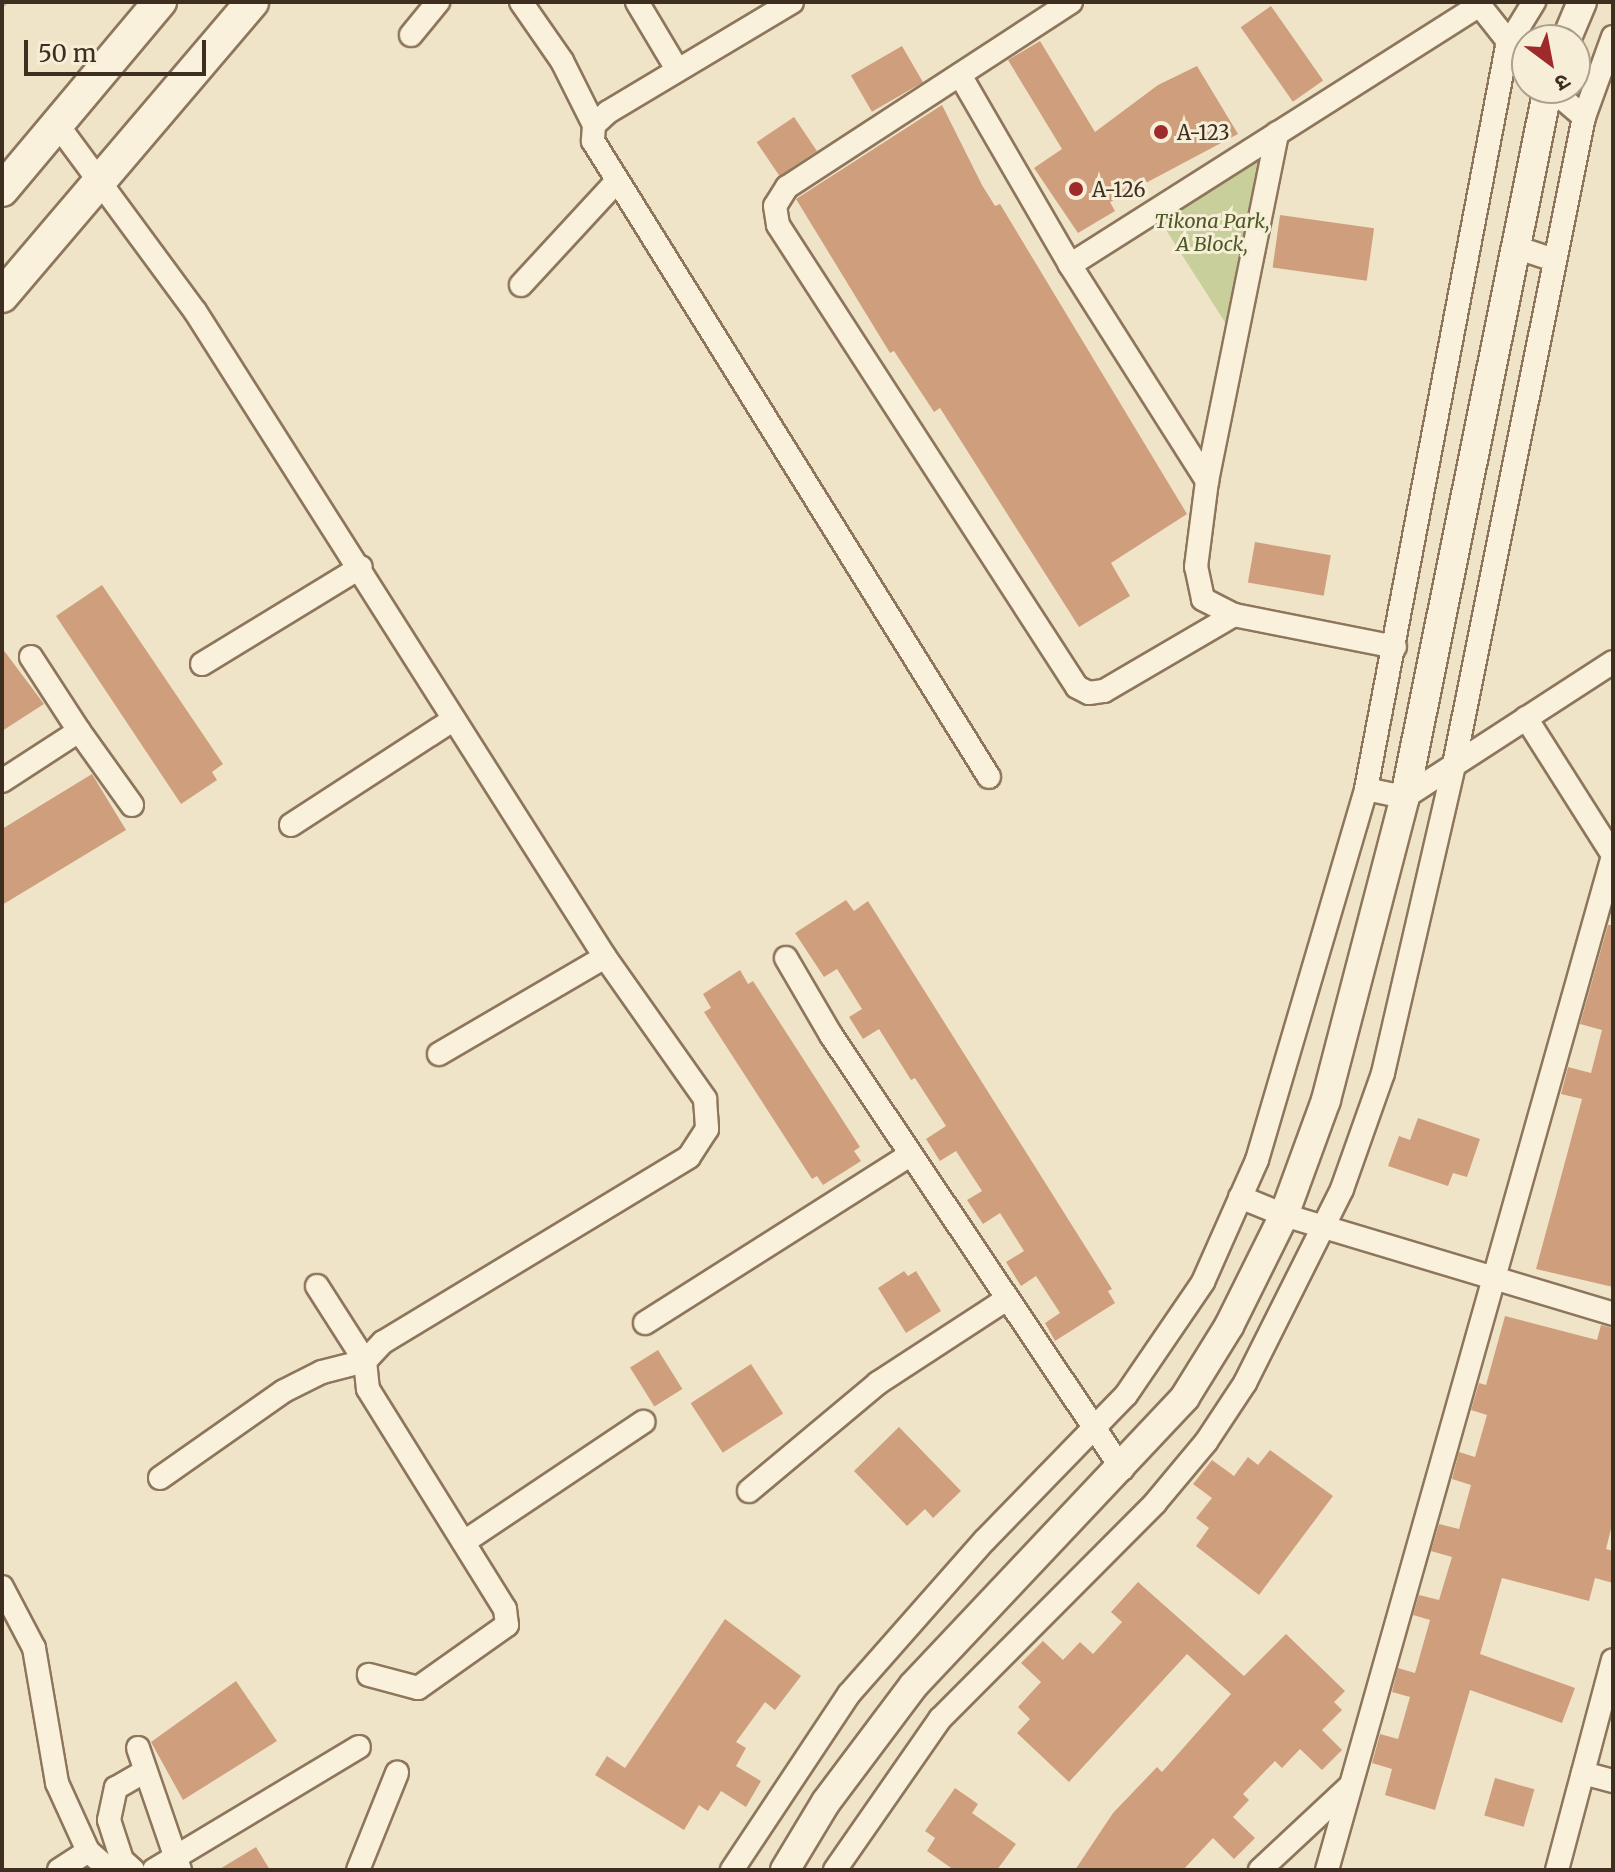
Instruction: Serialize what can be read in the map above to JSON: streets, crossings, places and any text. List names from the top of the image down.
{
  "parks": ["Tikona Park, A Block,"],
  "places": ["A-123", "A-126"],
  "scale_bar": "50 m",
  "north": "bottom right"
}
